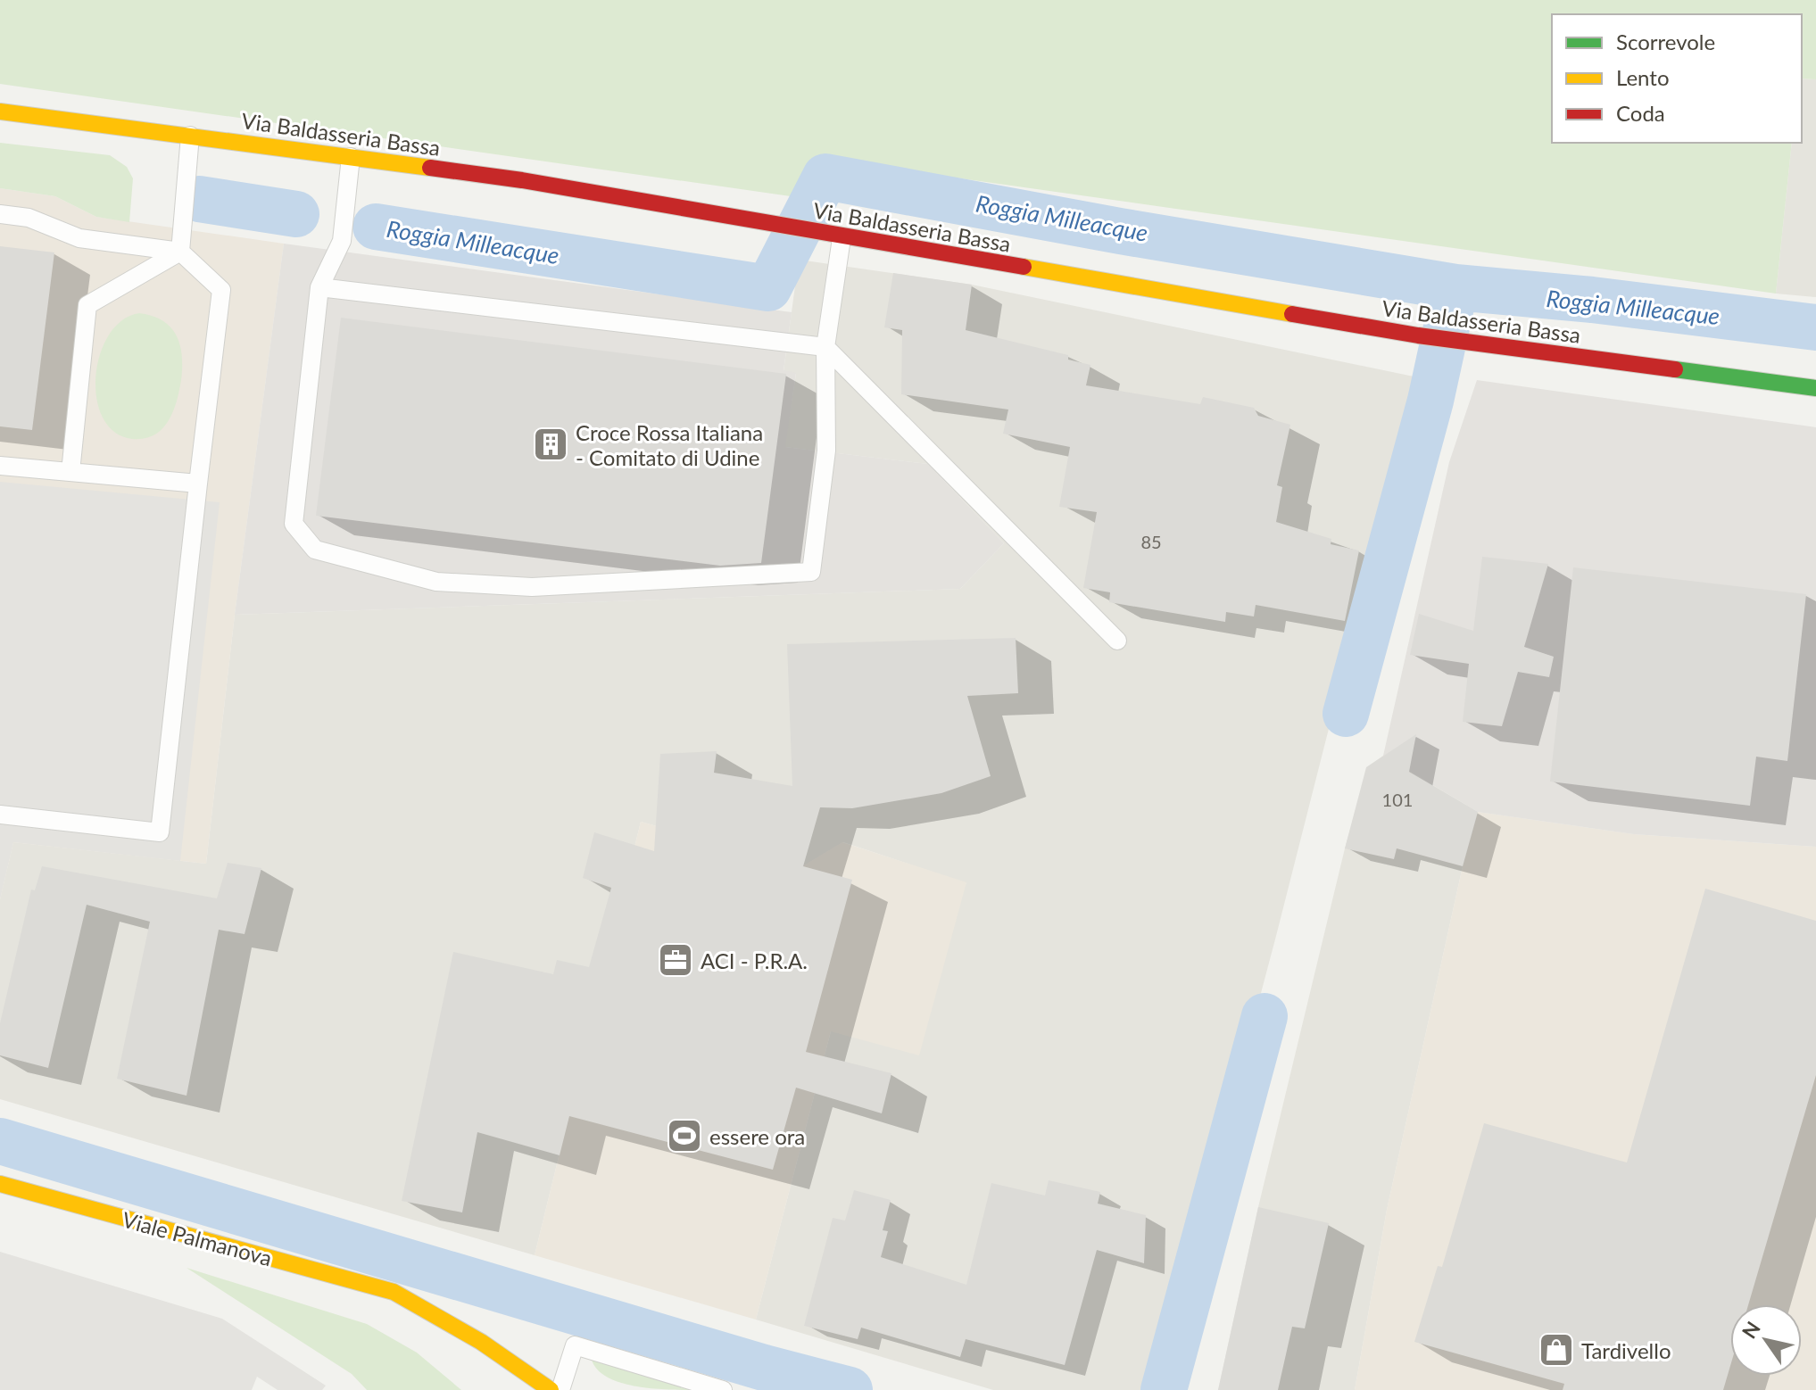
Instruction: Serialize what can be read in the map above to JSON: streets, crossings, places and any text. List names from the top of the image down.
{
  "streets": {
    "street": ["Via Baldasseria Bassa", "Viale Palmanova"]
  },
  "water": ["Roggia Milleacque"],
  "places": {
    "building": ["Croce Rossa Italiana - Comitato di Udine"],
    "office": ["ACI - P.R.A."],
    "sports": ["essere ora"],
    "shop": ["Tardivello"]
  },
  "house_numbers": ["85", "101"],
  "legend": ["Scorrevole", "Lento", "Coda"],
  "north": "top left"
}
